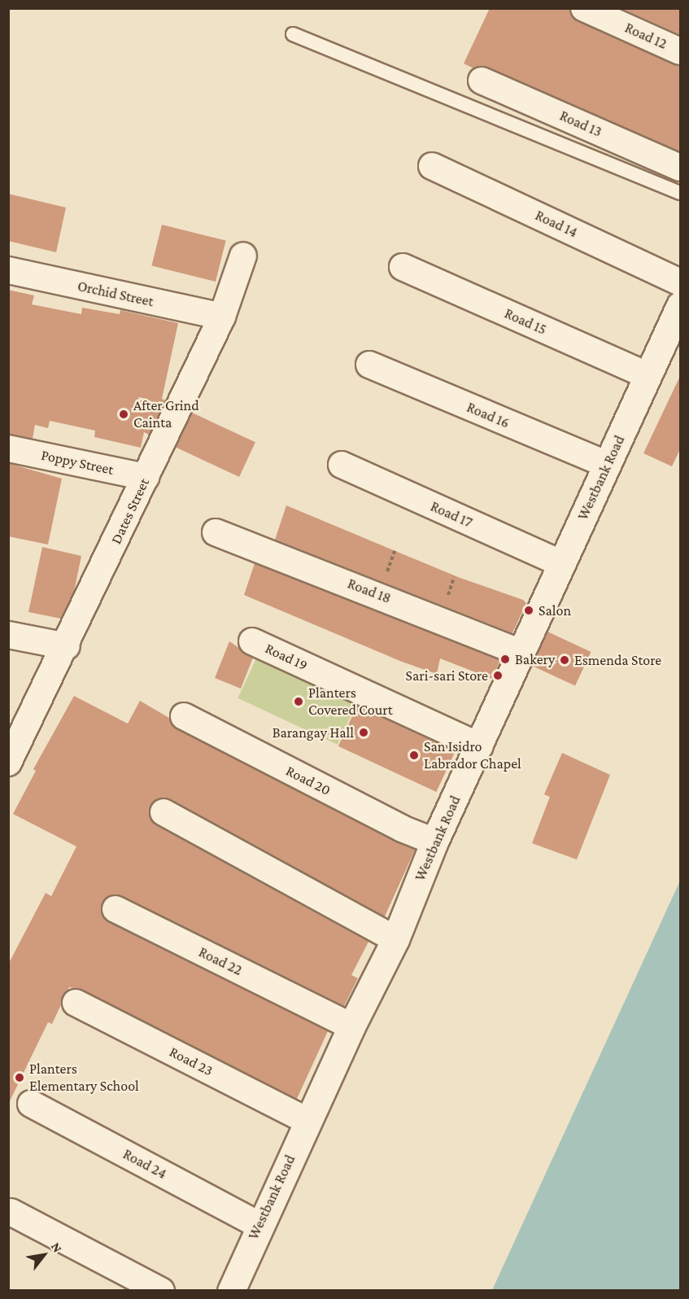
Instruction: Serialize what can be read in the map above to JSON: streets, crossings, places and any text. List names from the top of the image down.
{
  "streets": {
    "street": [
      "Road 12",
      "Road 13",
      "Road 14",
      "Orchid Street",
      "Road 15",
      "Road 16",
      "Poppy Street",
      "Westbank Road",
      "Dates Street",
      "Road 17",
      "Road 18",
      "Road 19",
      "Road 20",
      "Road 22",
      "Road 23",
      "Road 24"
    ]
  },
  "crossings": [
    ["Orchid Street", "Dates Street"],
    ["Road 15", "Westbank Road"],
    ["Road 16", "Westbank Road"],
    ["Poppy Street", "Dates Street"],
    ["Westbank Road", "Road 17"],
    ["Westbank Road", "Road 18"],
    ["Westbank Road", "Road 19"],
    ["Westbank Road", "Road 20"],
    ["Westbank Road", "Road 22"],
    ["Westbank Road", "Road 23"],
    ["Westbank Road", "Road 24"]
  ],
  "places": [
    "After Grind Cainta",
    "Salon",
    "Bakery",
    "Esmenda Store",
    "Sari-sari Store",
    "Planters Covered Court",
    "Barangay Hall",
    "San Isidro Labrador Chapel",
    "Planters Elementary School"
  ],
  "north": "top right"
}
